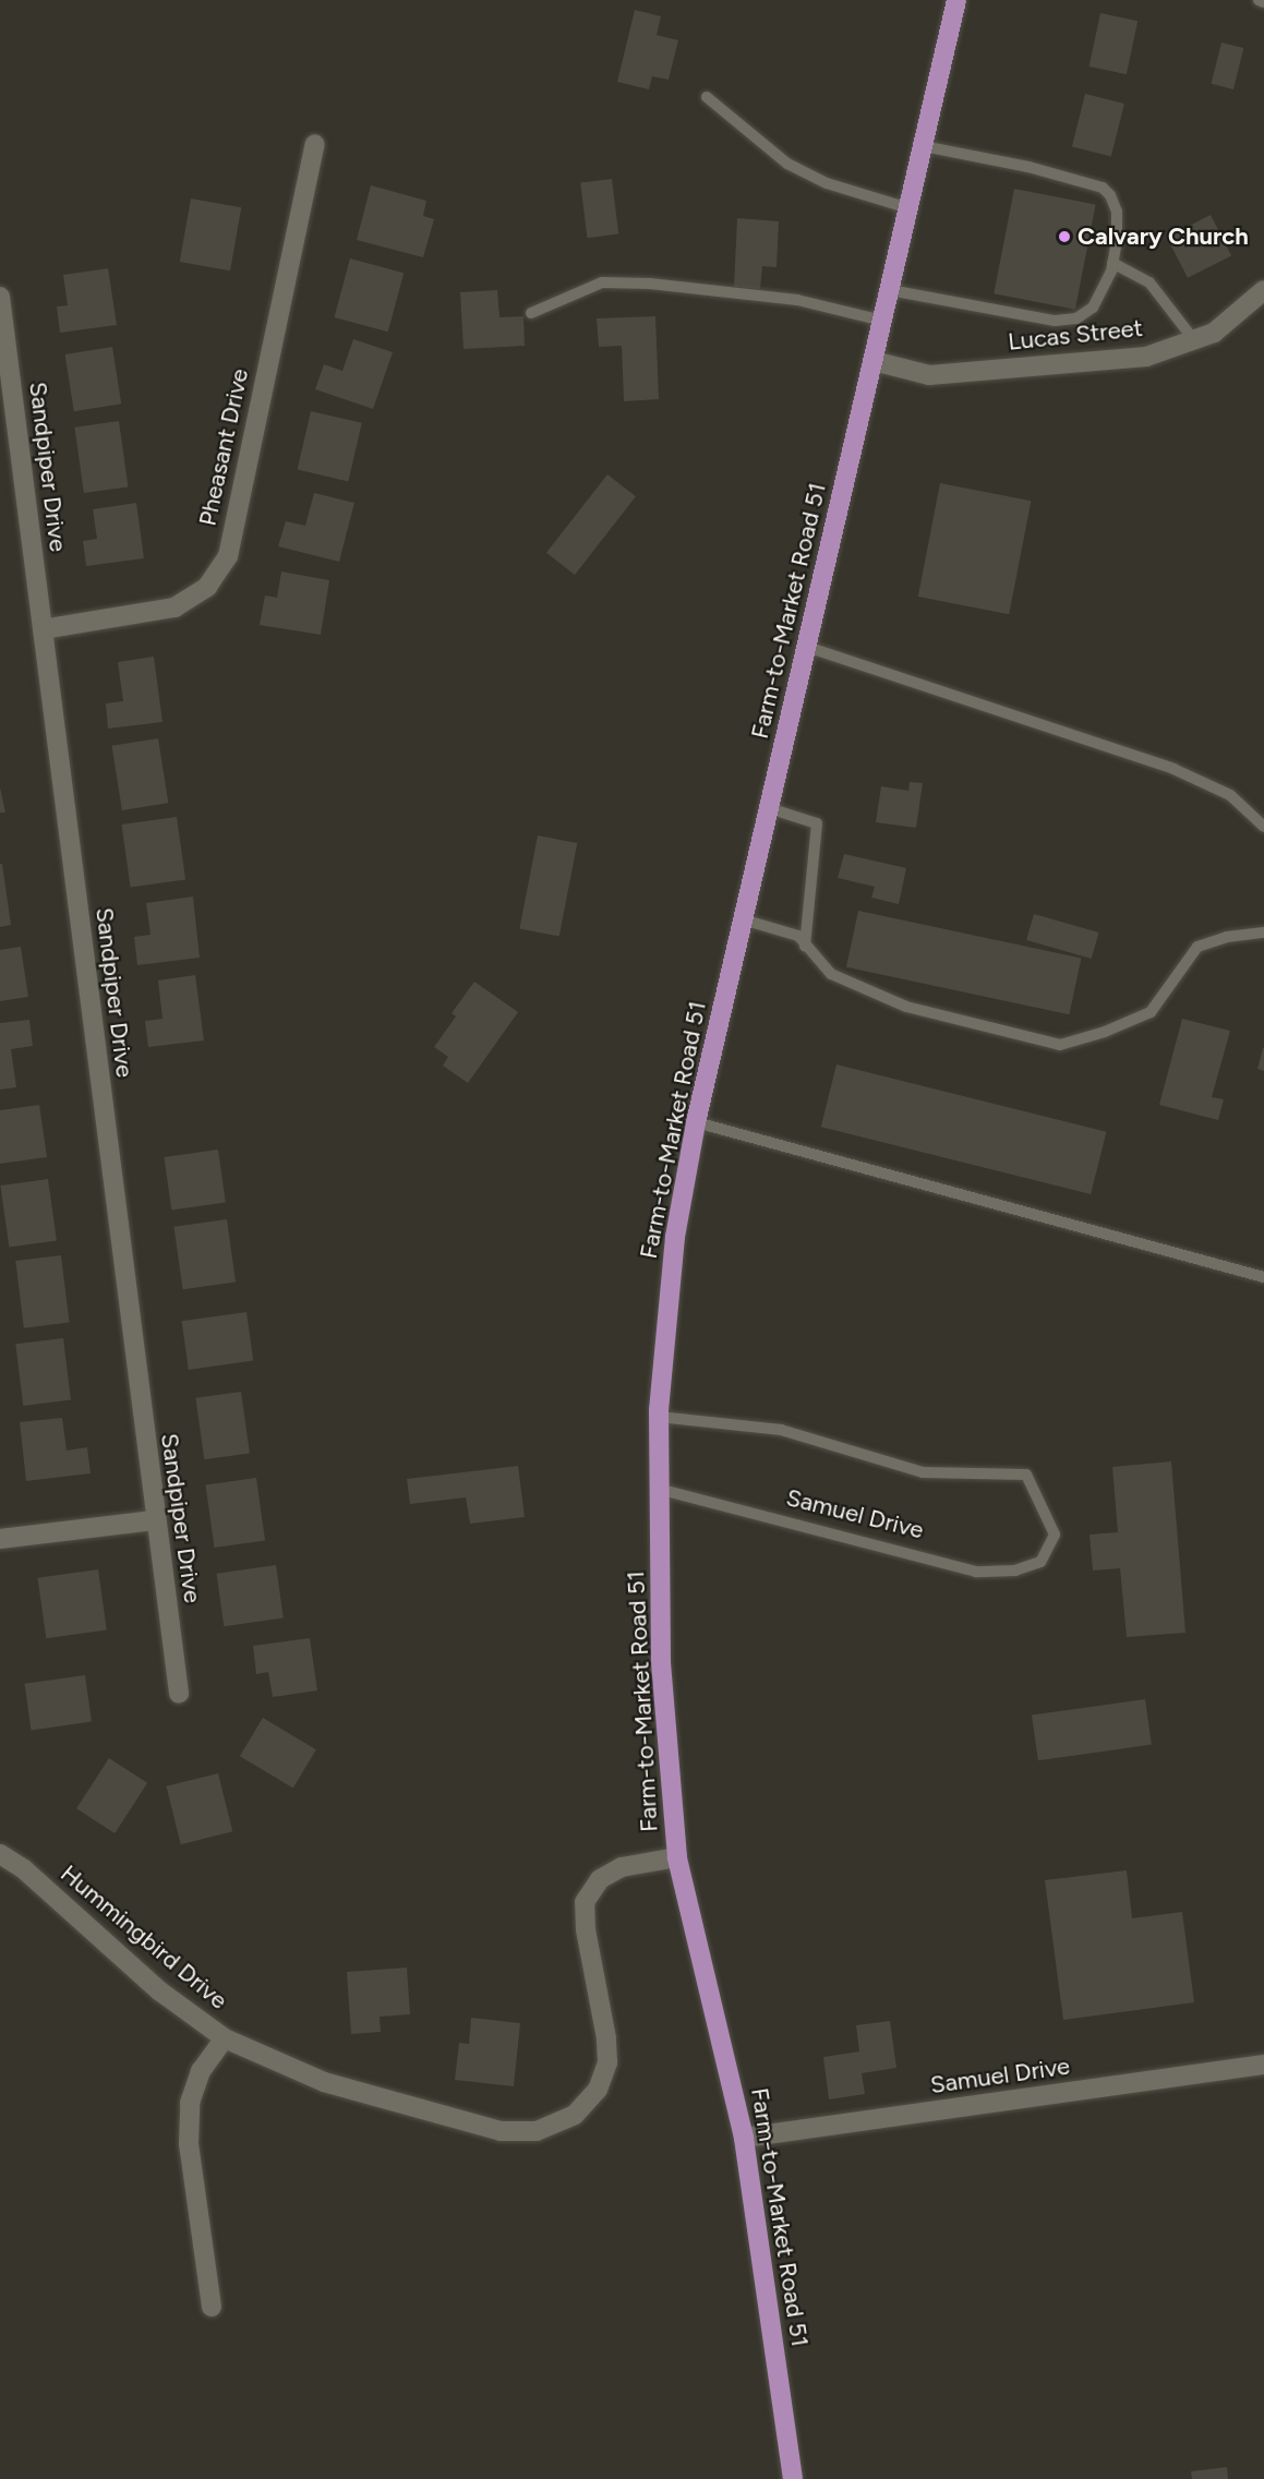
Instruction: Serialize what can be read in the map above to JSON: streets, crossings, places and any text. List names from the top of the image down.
{
  "streets": {
    "main road": ["Farm-to-Market Road 51"],
    "street": [
      "Lucas Street",
      "Pheasant Drive",
      "Sandpiper Drive",
      "Samuel Drive",
      "Hummingbird Drive"
    ]
  },
  "crossings": [
    ["Lucas Street", "Farm-to-Market Road 51"],
    ["Pheasant Drive", "Sandpiper Drive"],
    ["Farm-to-Market Road 51", "Samuel Drive"],
    ["Farm-to-Market Road 51", "Hummingbird Drive"]
  ],
  "places": ["Calvary Church"]
}
